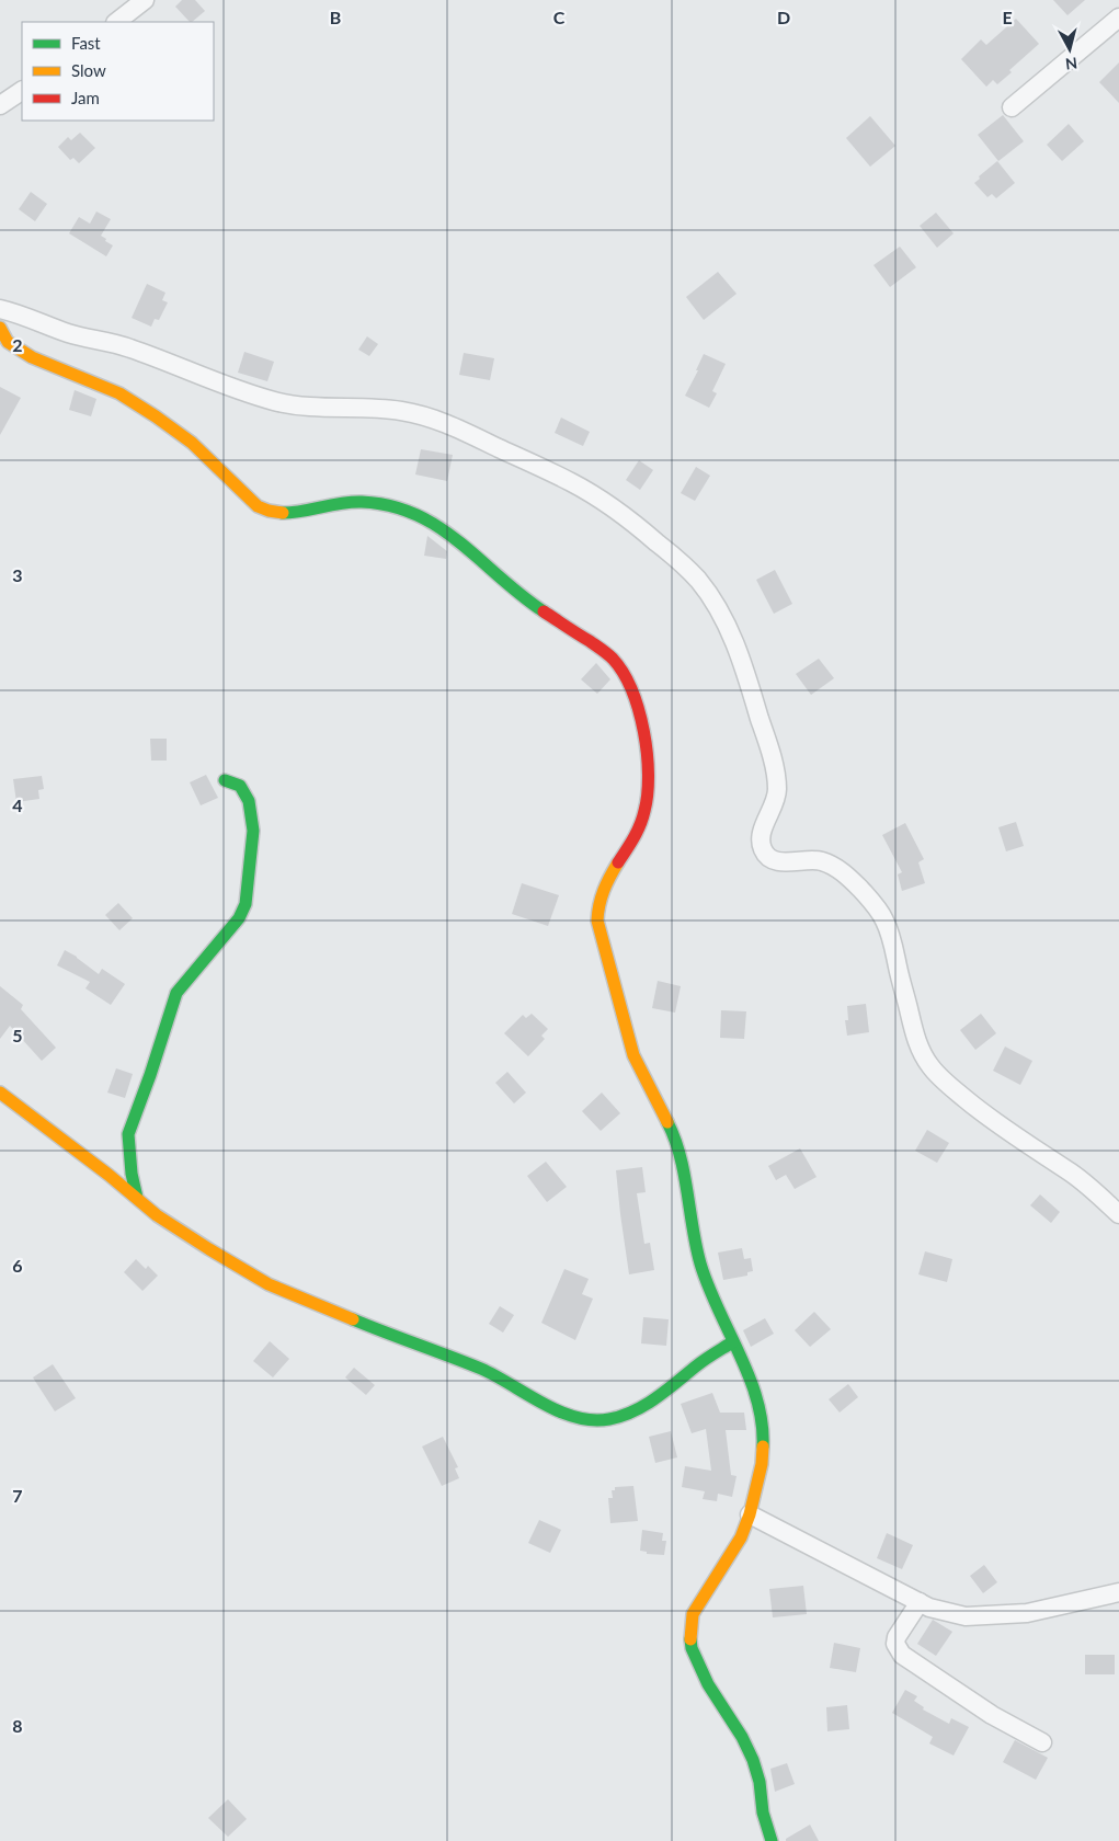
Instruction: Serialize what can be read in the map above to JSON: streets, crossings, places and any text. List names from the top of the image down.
{
  "legend": ["Fast", "Slow", "Jam"],
  "north": "bottom",
  "grid": {
    "columns": [
      "B",
      "C",
      "D",
      "E"
    ],
    "rows": [
      "2",
      "3",
      "4",
      "5",
      "6",
      "7",
      "8"
    ]
  }
}
